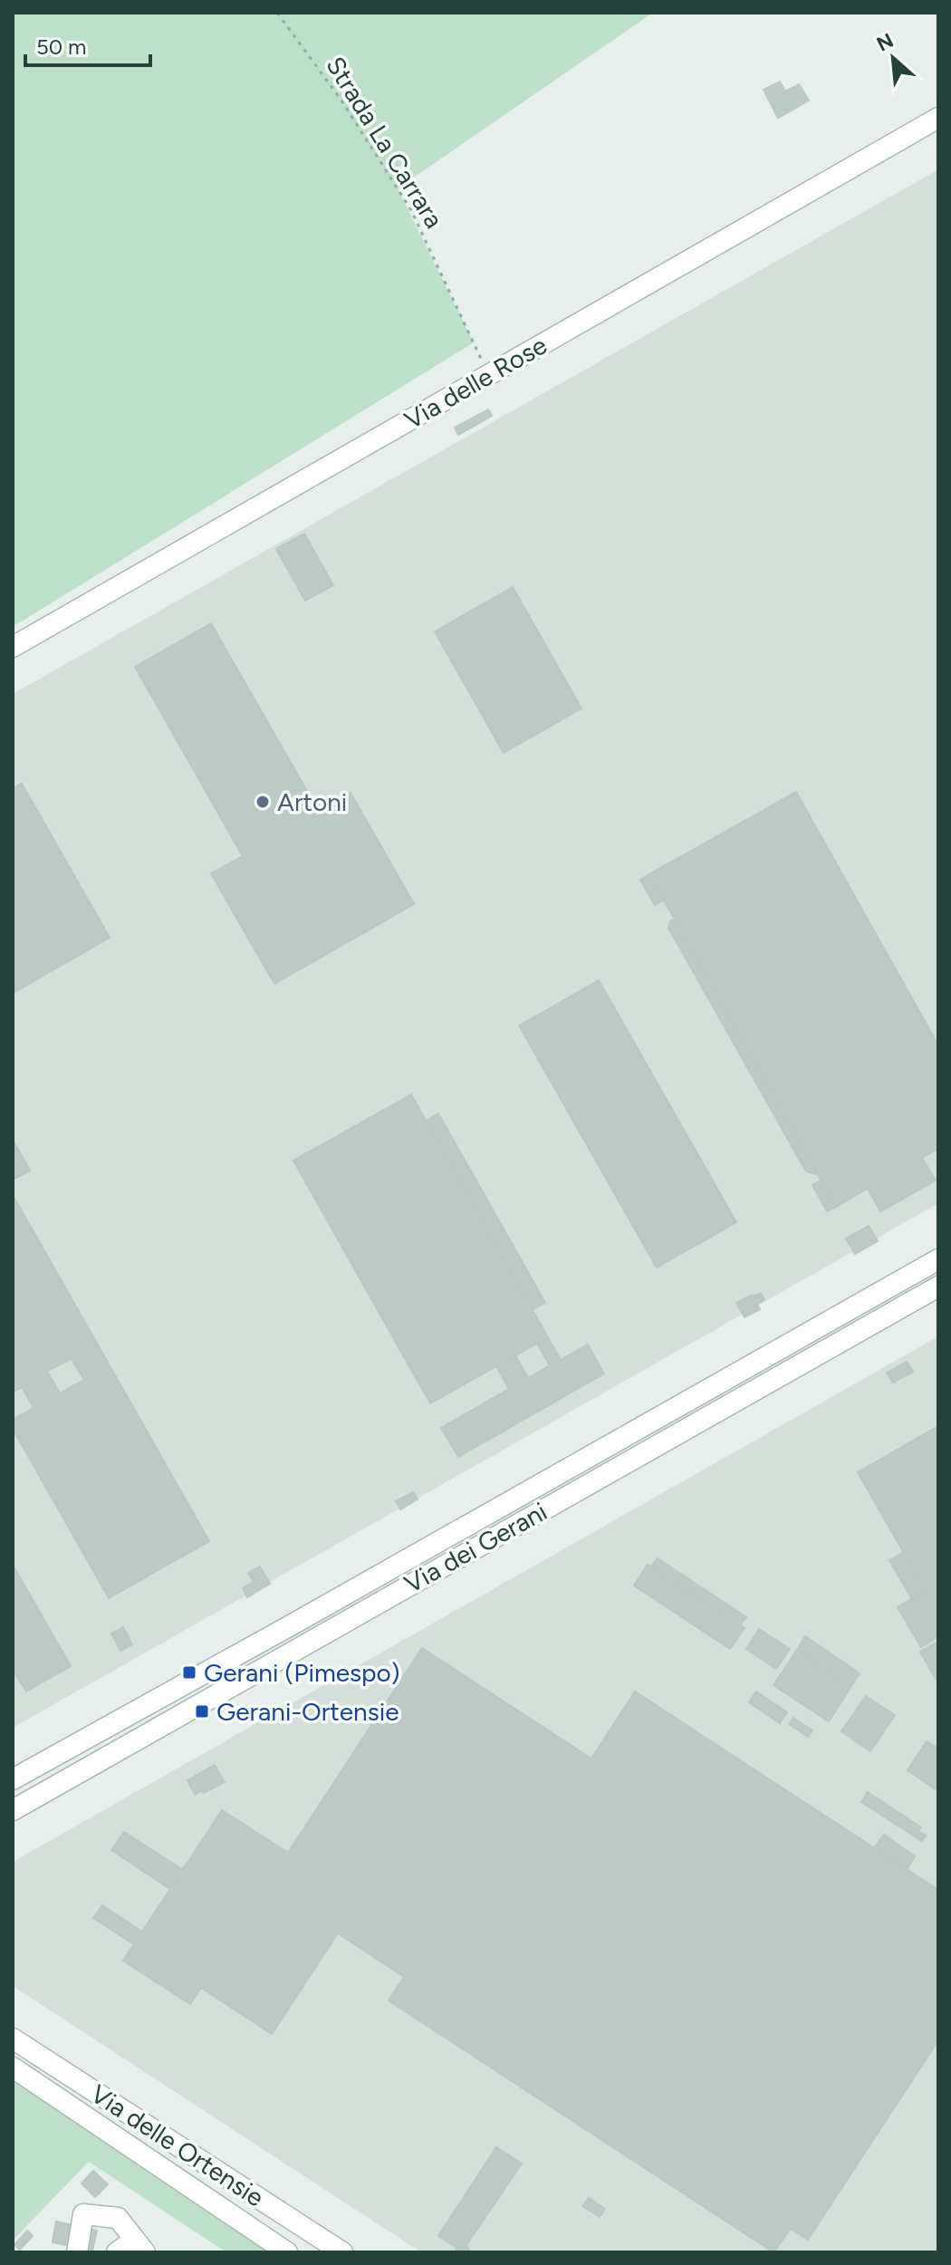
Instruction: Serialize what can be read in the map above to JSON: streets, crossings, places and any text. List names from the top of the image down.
{
  "streets": {
    "street": ["Via delle Rose", "Via dei Gerani", "Via delle Ortensie"],
    "path": ["Strada La Carrara"]
  },
  "crossings": [
    ["Strada La Carrara", "Via delle Rose"]
  ],
  "places": {
    "other": ["Artoni"],
    "transit": ["Gerani (Pimespo)", "Gerani-Ortensie"]
  },
  "scale_bar": "50 m",
  "north": "top left"
}
